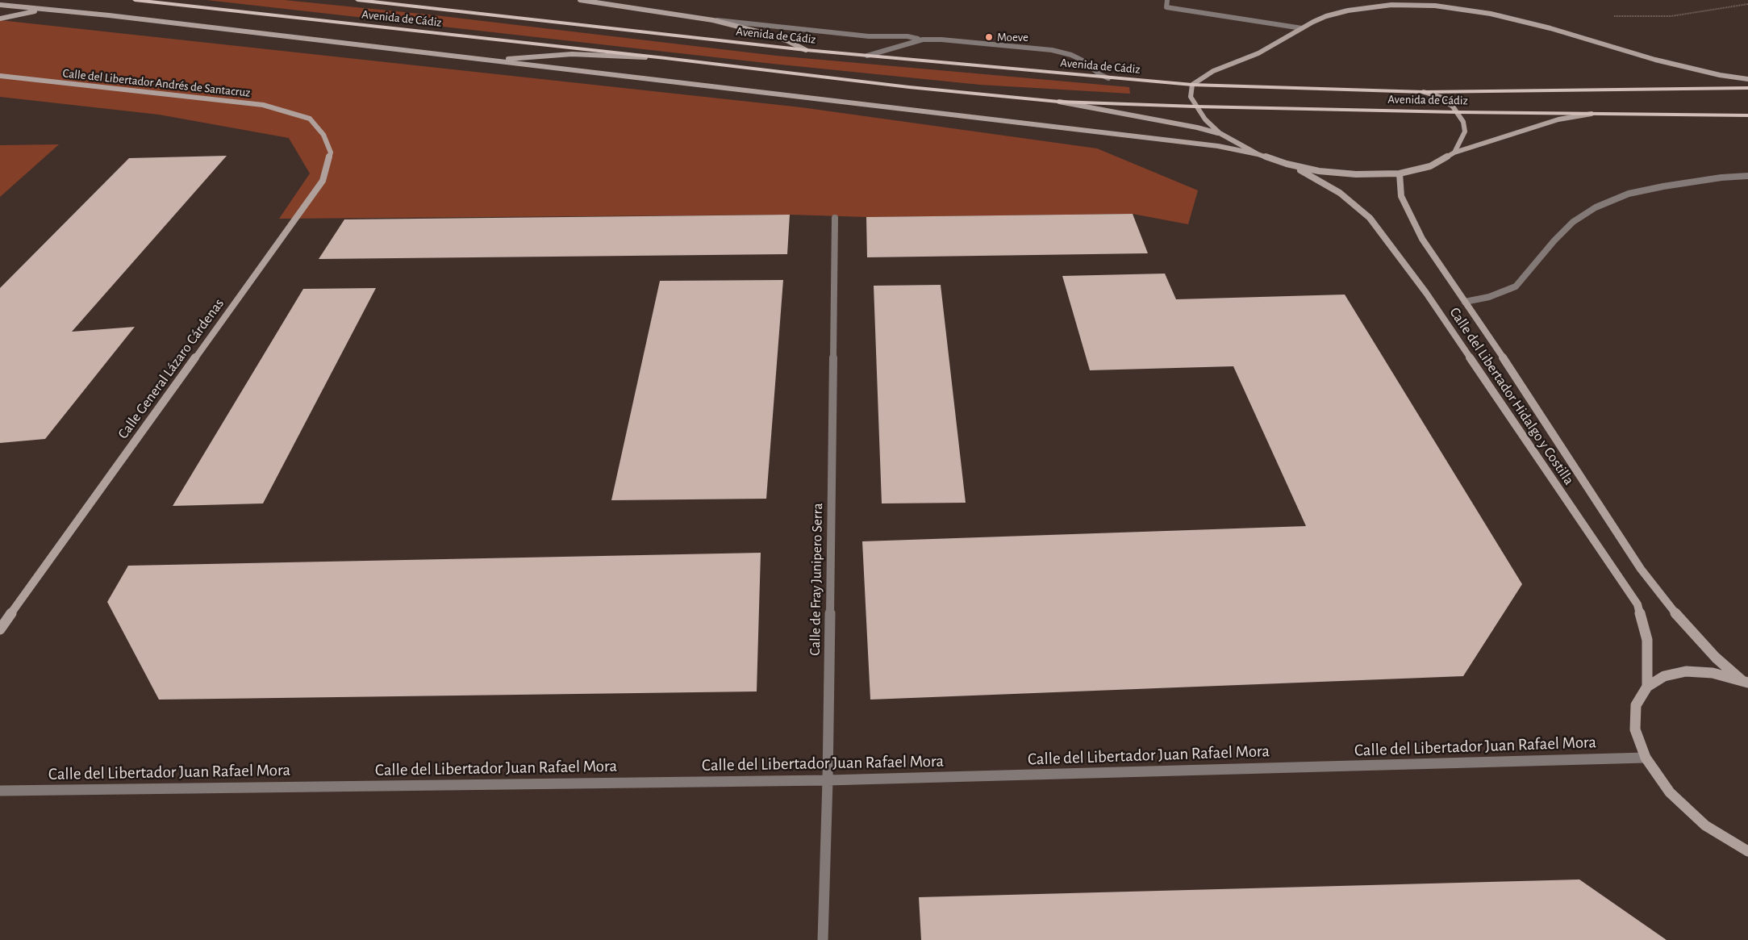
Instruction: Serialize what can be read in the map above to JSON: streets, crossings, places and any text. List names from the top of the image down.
{
  "streets": {
    "main road": [
      "Avenida de Cádiz",
      "Calle del Libertador Andrés de Santacruz",
      "Calle General Lázaro Cárdenas",
      "Calle del Libertador Hidalgo y Costilla"
    ],
    "street": ["Calle de Fray Junipero Serra", "Calle del Libertador Juan Rafael Mora"]
  },
  "crossings": [
    ["Calle del Libertador Andrés de Santacruz", "Calle General Lázaro Cárdenas"],
    ["Calle de Fray Junipero Serra", "Calle del Libertador Juan Rafael Mora"]
  ],
  "places": ["Moeve"]
}
